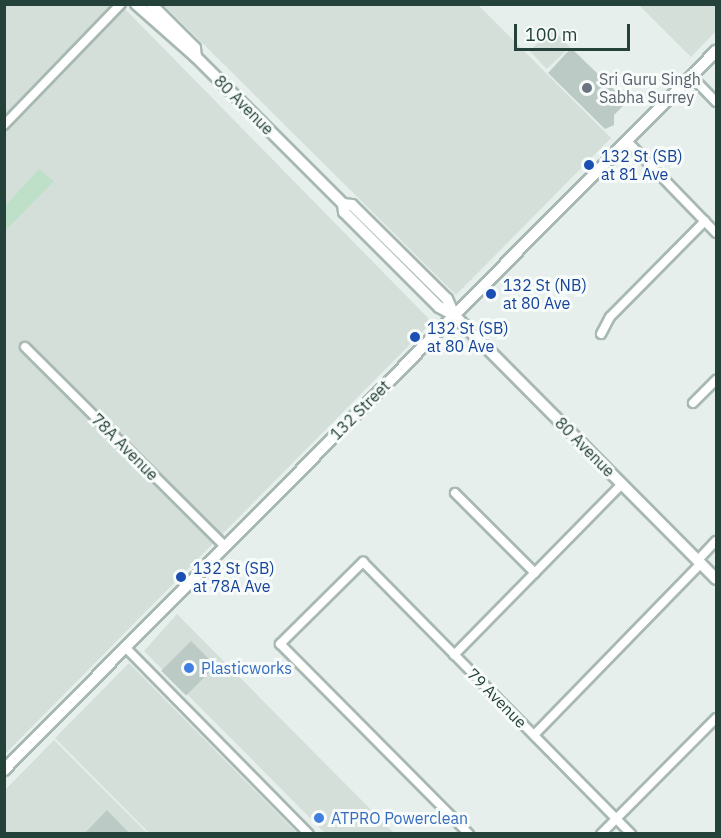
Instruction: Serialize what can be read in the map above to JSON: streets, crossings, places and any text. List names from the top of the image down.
{
  "streets": {
    "main road": ["80 Avenue", "132 Street"],
    "street": ["78A Avenue", "79 Avenue"]
  },
  "crossings": [
    ["80 Avenue", "132 Street"],
    ["132 Street", "78A Avenue"]
  ],
  "places": [
    "Sri Guru Singh Sabha Surrey",
    "132 St (SB) at 81 Ave",
    "132 St (NB) at 80 Ave",
    "132 St (SB) at 80 Ave",
    "132 St (SB) at 78A Ave",
    "Plasticworks",
    "ATPRO Powerclean"
  ],
  "scale_bar": "100 m"
}
